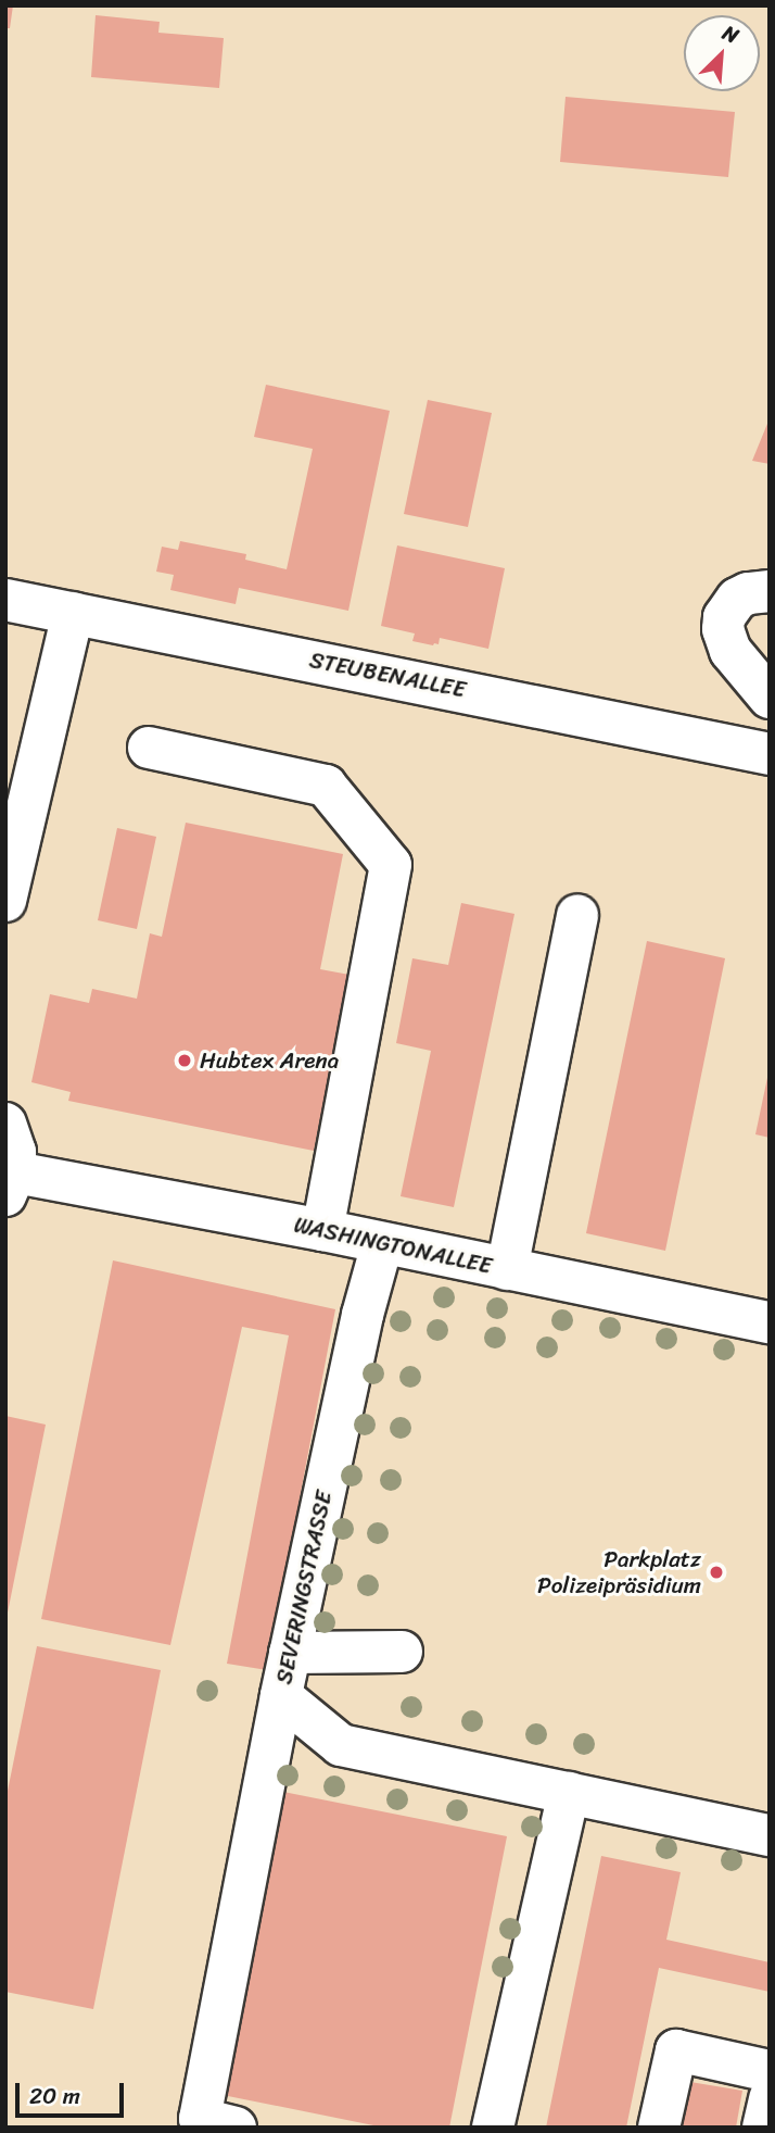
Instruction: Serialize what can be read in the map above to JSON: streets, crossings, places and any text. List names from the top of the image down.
{
  "streets": {
    "street": ["STEUBENALLEE", "WASHINGTONALLEE", "SEVERINGSTRASSE"]
  },
  "crossings": [
    ["WASHINGTONALLEE", "SEVERINGSTRASSE"]
  ],
  "places": ["Hubtex Arena", "Parkplatz Polizeipräsidium"],
  "scale_bar": "20 m",
  "north": "top right"
}
